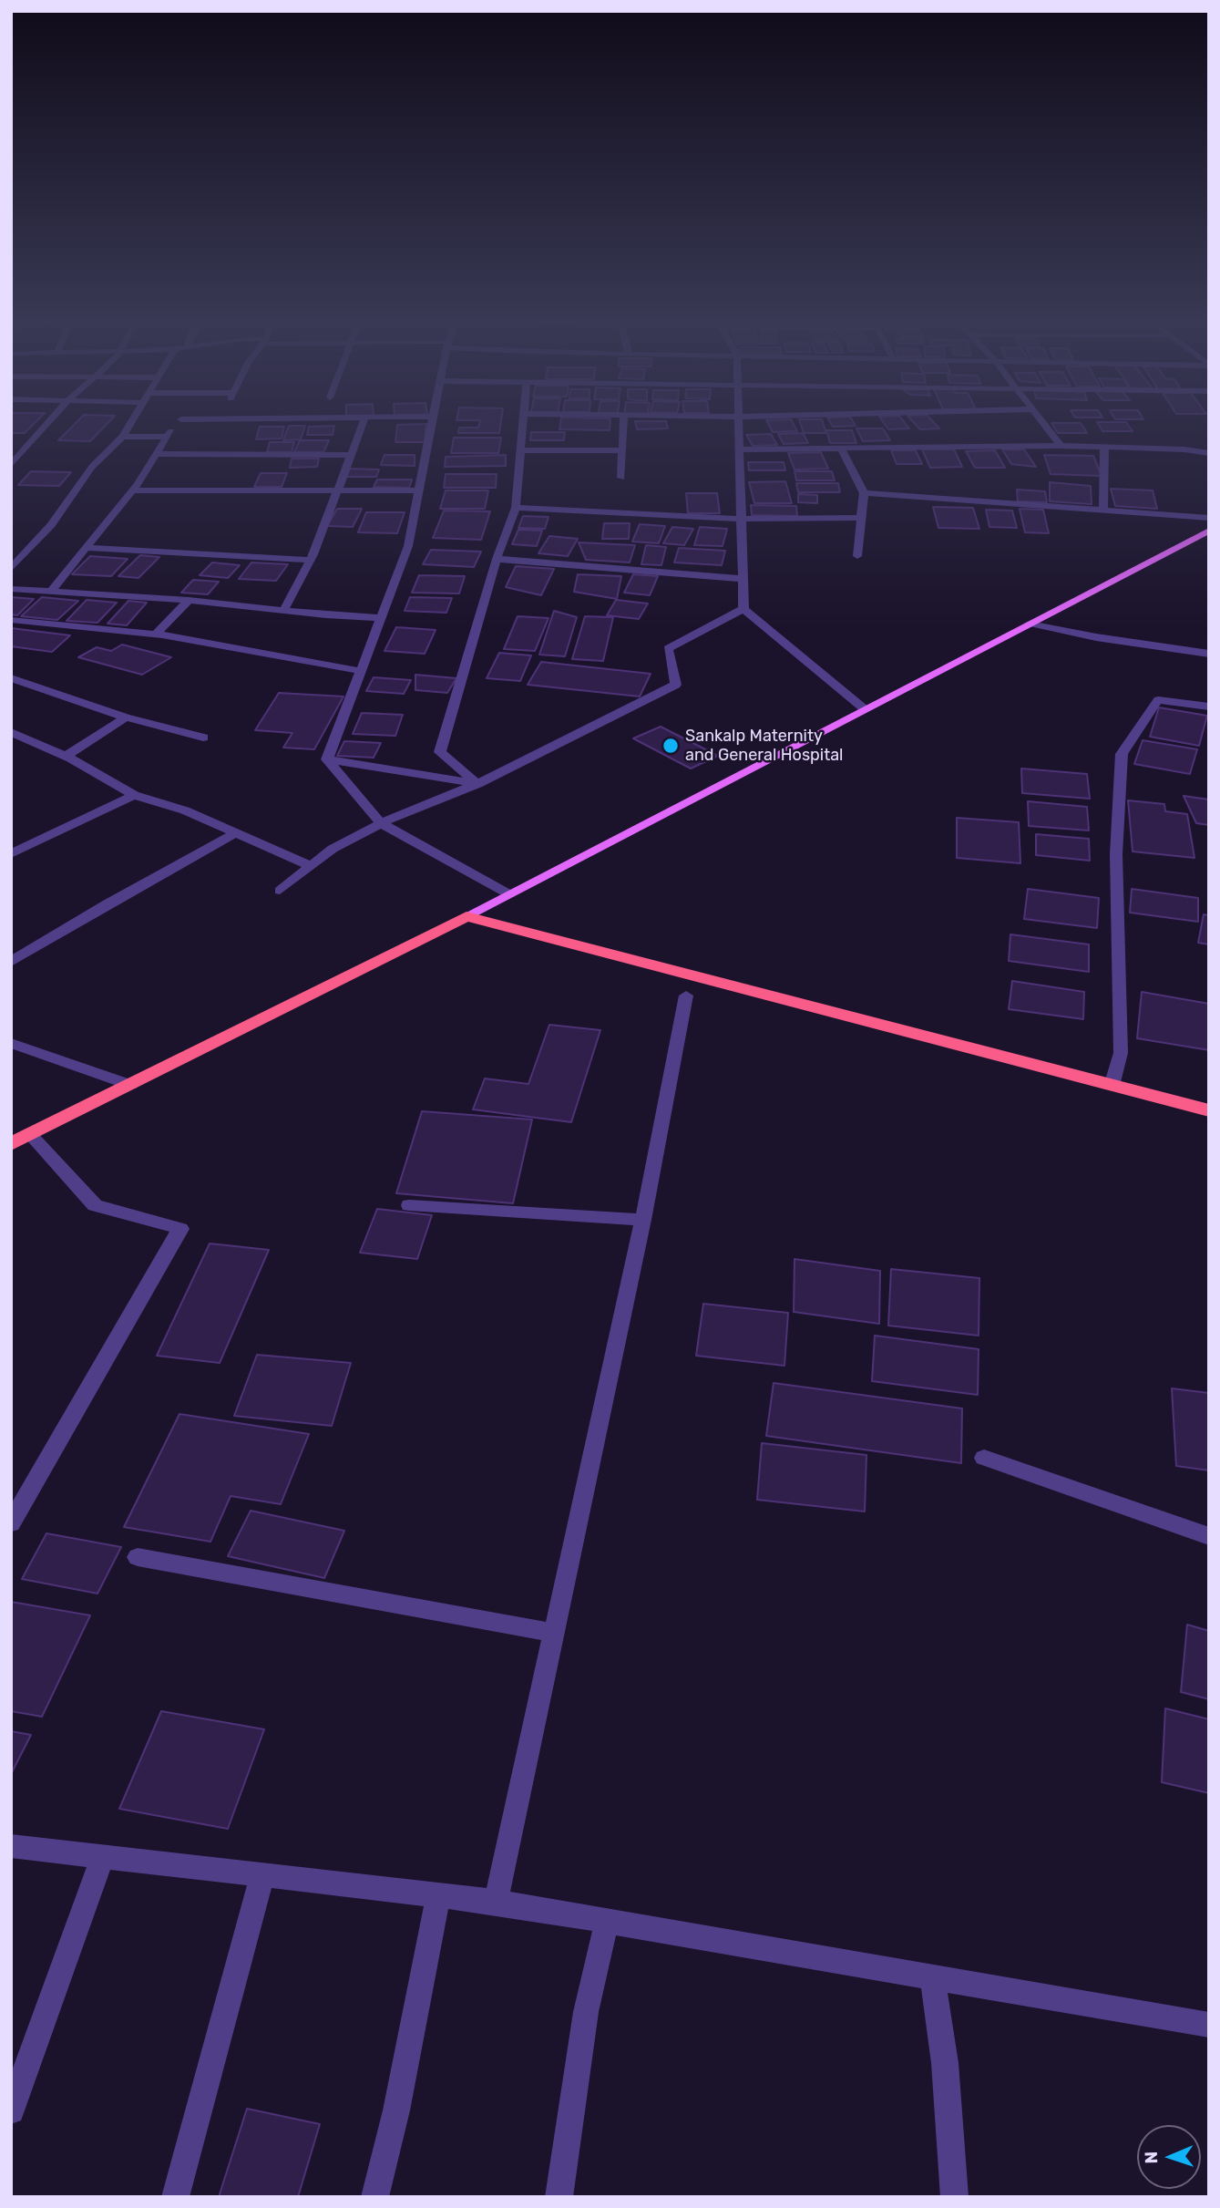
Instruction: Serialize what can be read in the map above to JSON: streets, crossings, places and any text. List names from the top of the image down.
{
  "places": ["Sankalp Maternity and General Hospital"],
  "north": "left"
}
